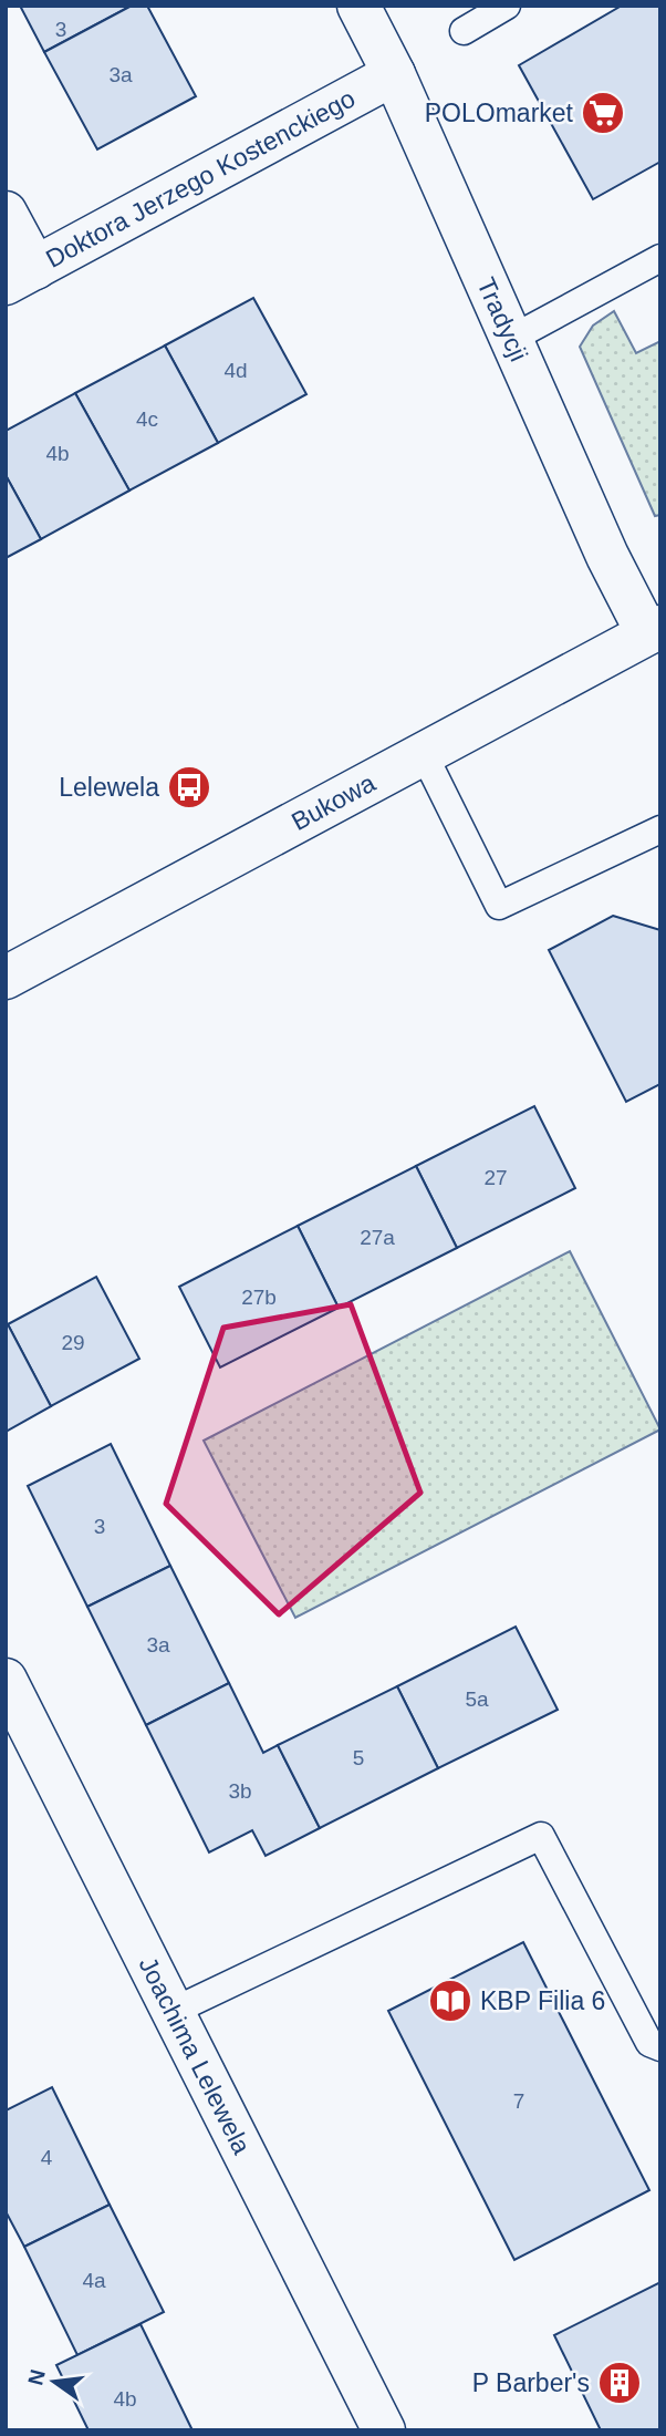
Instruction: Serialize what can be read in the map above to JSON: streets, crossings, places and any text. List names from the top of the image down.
{
  "streets": {
    "street": [
      "Doktora Jerzego Kostenckiego",
      "Tradycji",
      "Bukowa",
      "Joachima Lelewela"
    ]
  },
  "crossings": [
    ["Doktora Jerzego Kostenckiego", "Tradycji"],
    ["Tradycji", "Bukowa"]
  ],
  "places": {
    "supermarket": ["POLOmarket"],
    "bus stop": ["Lelewela"],
    "library": ["KBP Filia 6"],
    "building": ["P Barber's"]
  },
  "house_numbers": [
    "3",
    "3a",
    "4d",
    "4c",
    "4b",
    "27",
    "27a",
    "27b",
    "29",
    "3",
    "3a",
    "5a",
    "5",
    "3b",
    "7",
    "4",
    "4a",
    "4b"
  ],
  "north": "left"
}
